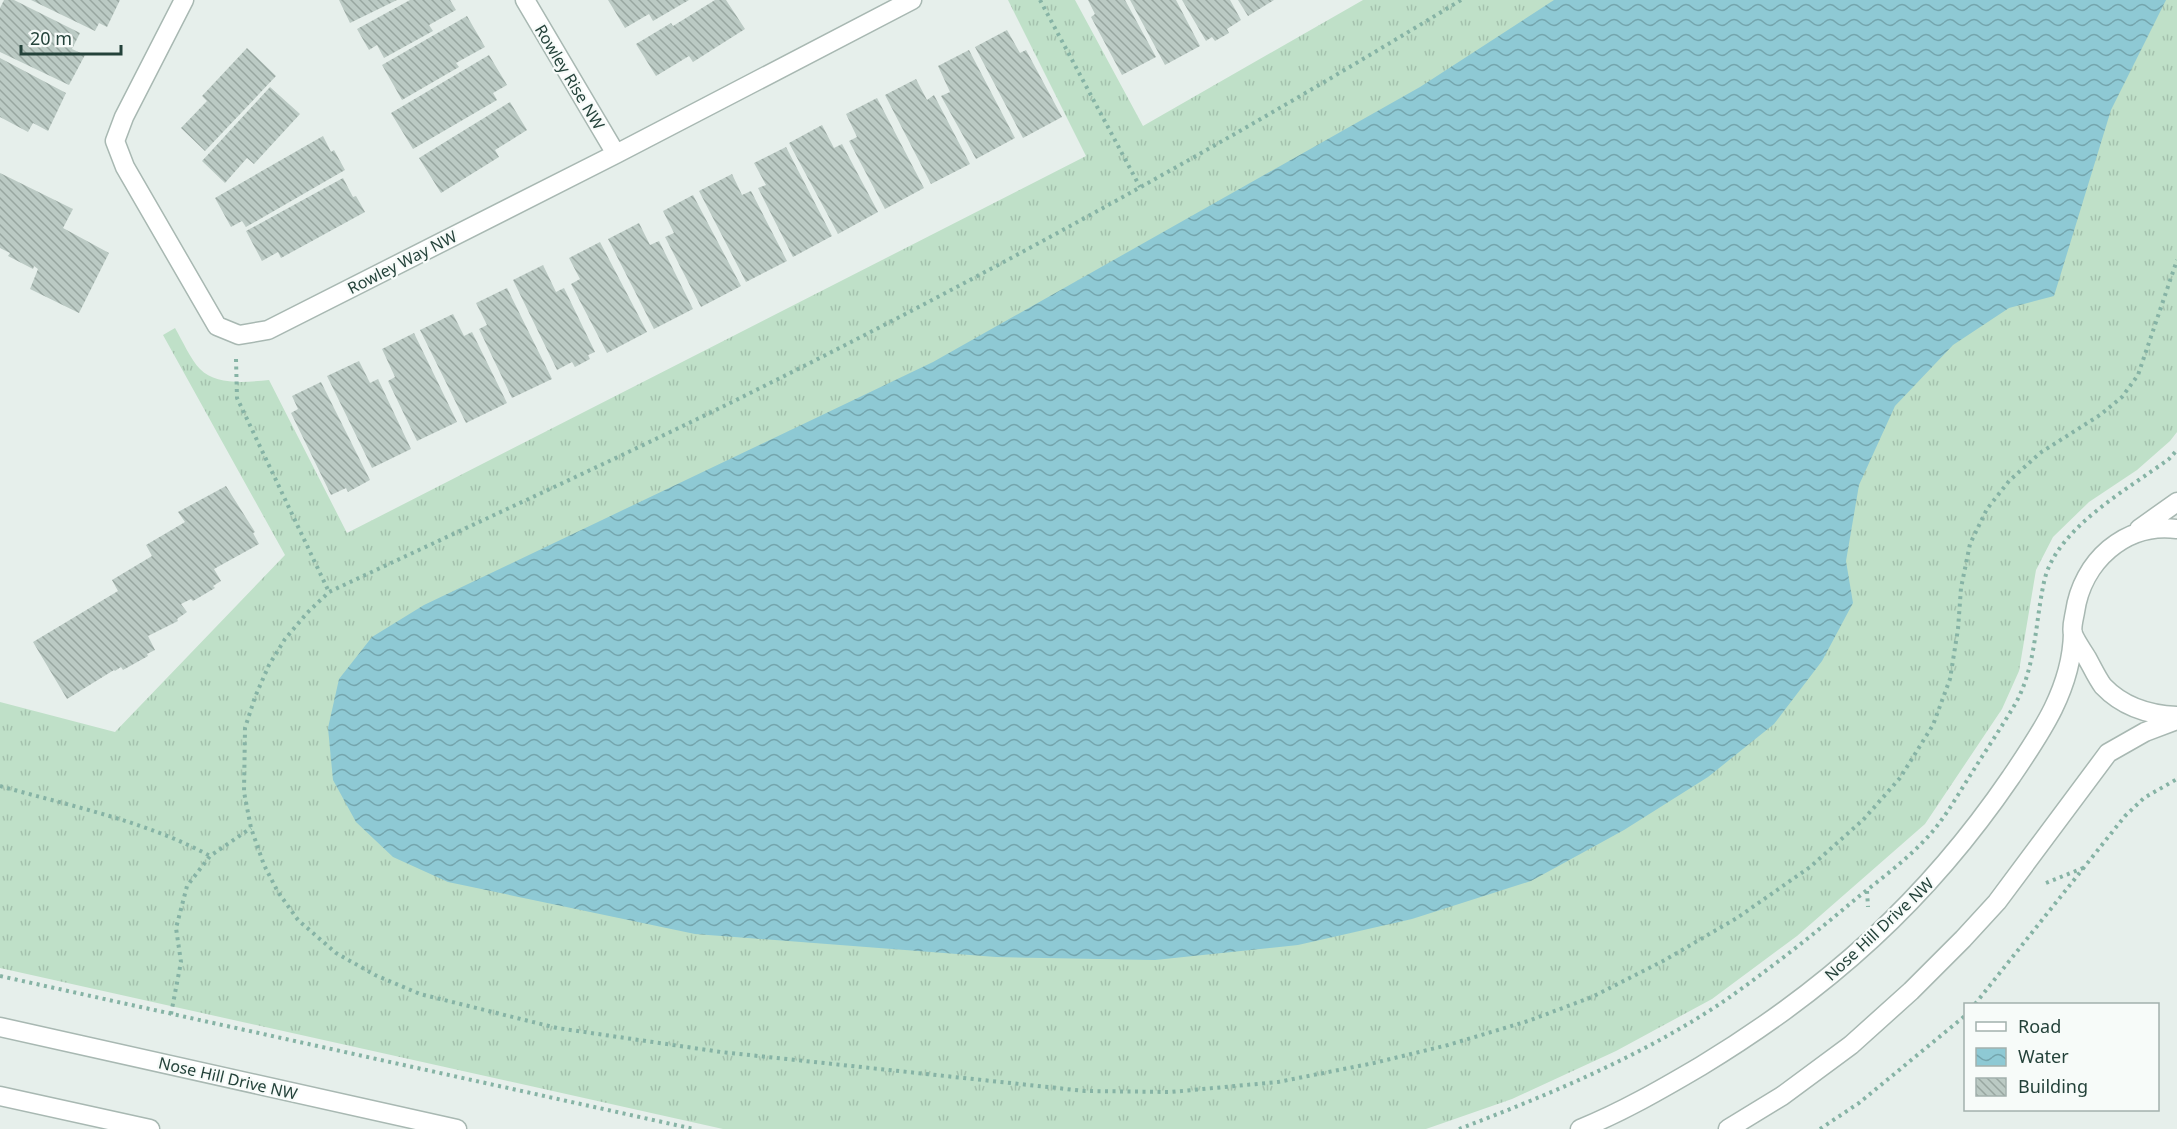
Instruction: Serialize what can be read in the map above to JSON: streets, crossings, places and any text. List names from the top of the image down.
{
  "streets": {
    "street": ["Rowley Rise NW", "Rowley Way NW", "Nose Hill Drive NW"]
  },
  "crossings": [
    ["Rowley Rise NW", "Rowley Way NW"]
  ],
  "legend": ["Road", "Water", "Building"],
  "scale_bar": "20 m"
}
